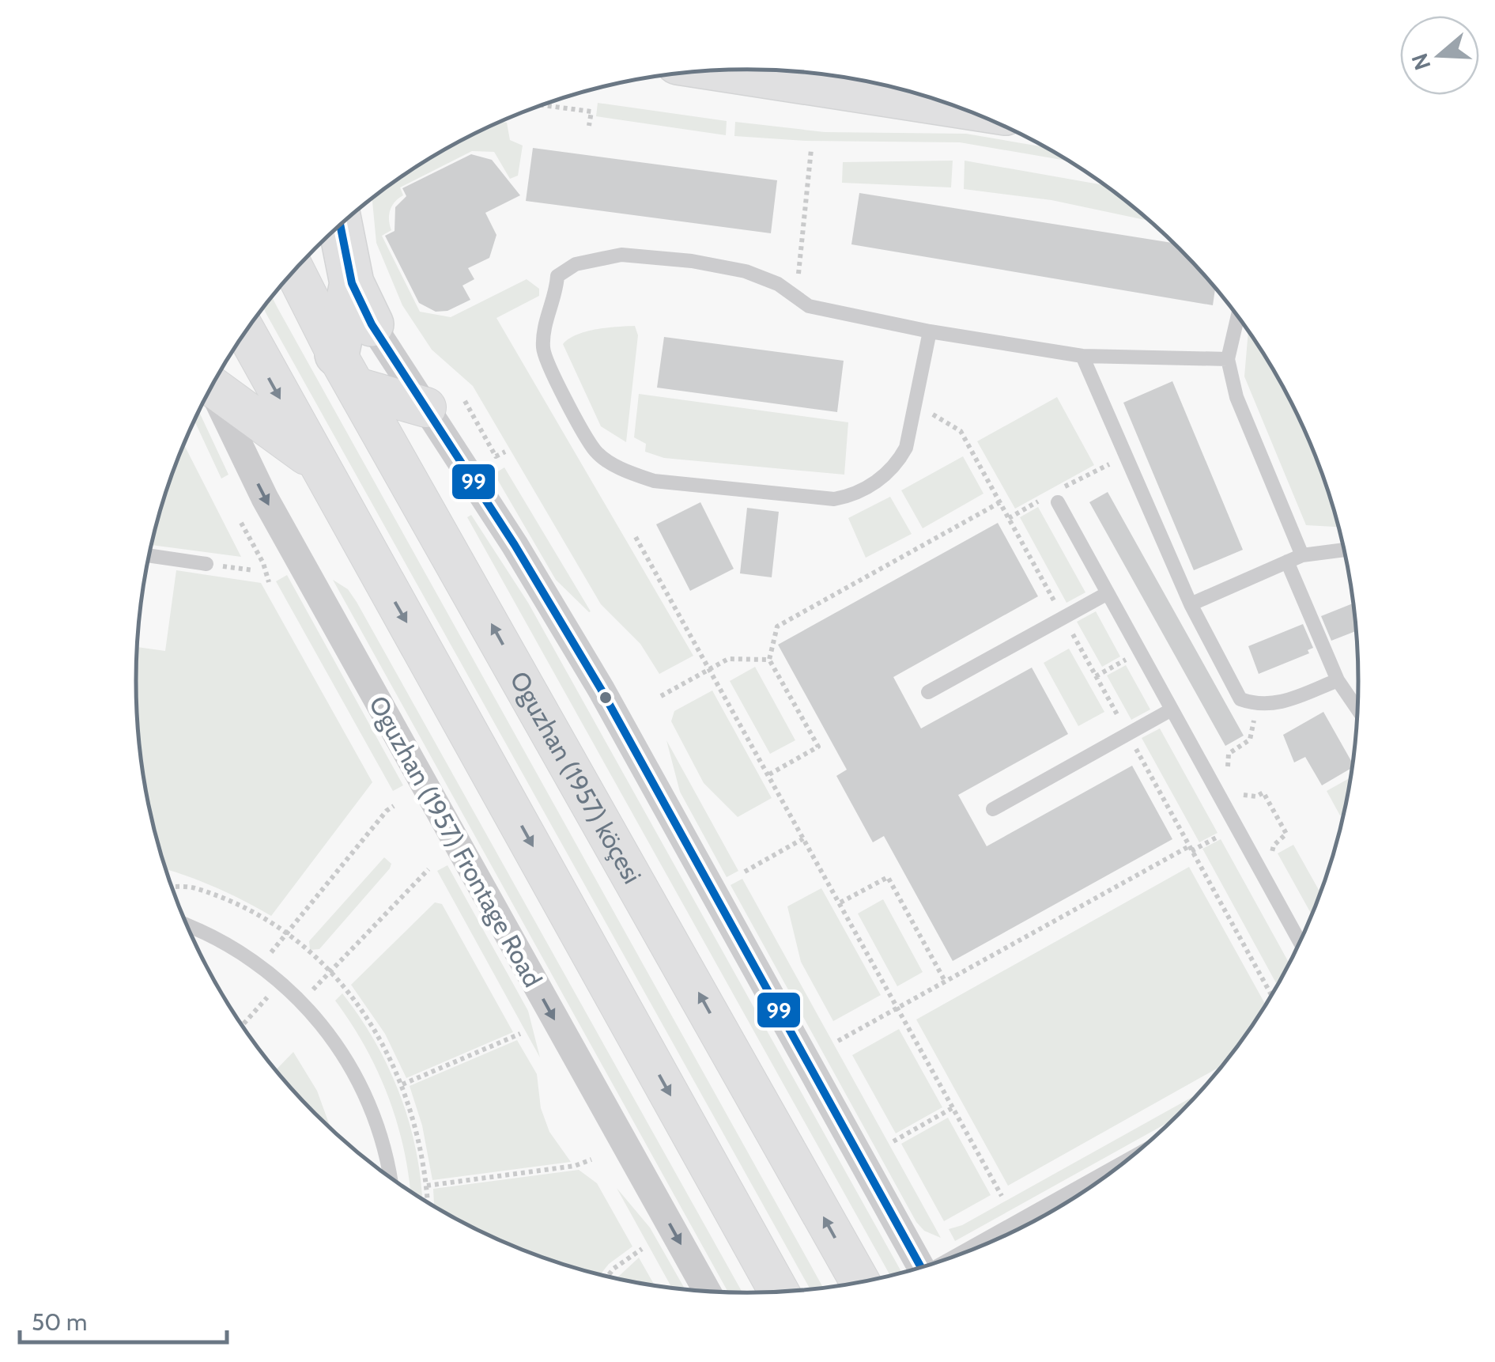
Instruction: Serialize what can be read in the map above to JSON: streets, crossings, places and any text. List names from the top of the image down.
{
  "streets": {
    "main road": ["Oguzhan (1957) köçesi"],
    "street": ["Oguzhan (1957) Frontage Road"]
  },
  "lines": ["transit line 99"],
  "scale_bar": "50 m",
  "north": "left"
}
